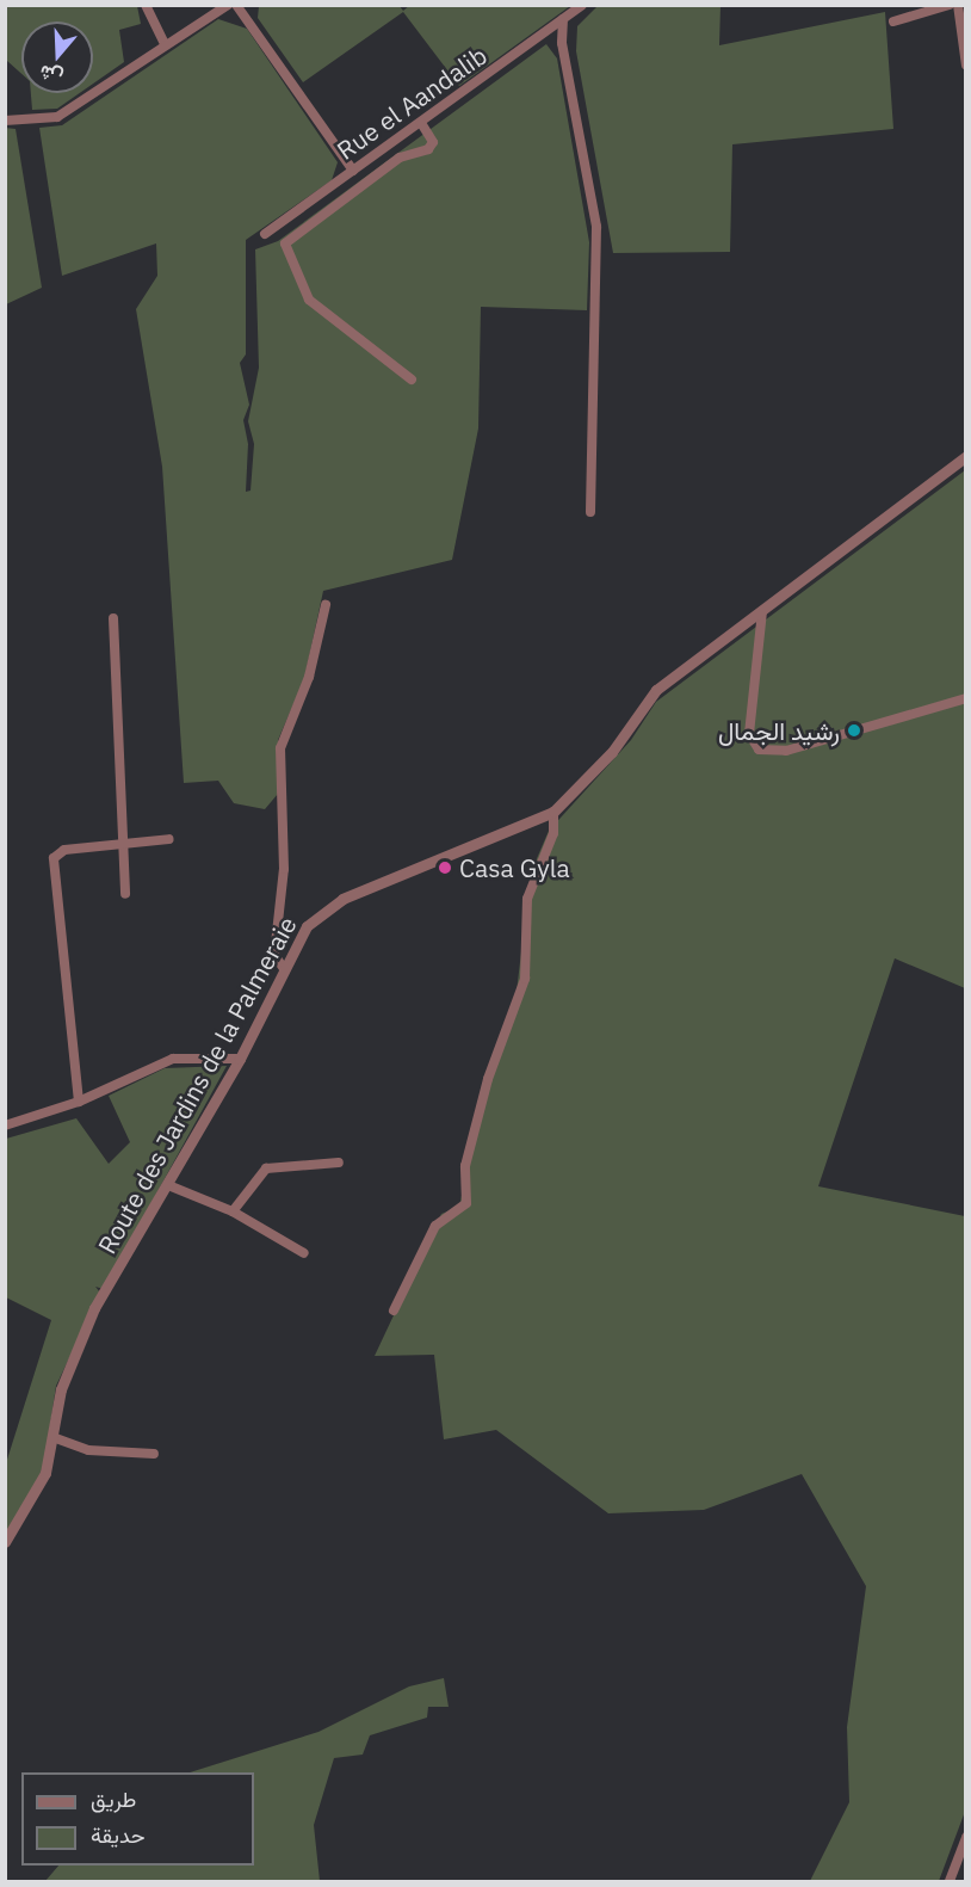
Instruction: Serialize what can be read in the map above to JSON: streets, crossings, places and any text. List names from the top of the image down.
{
  "streets": {
    "street": ["Rue el Aandalib", "Route des Jardins de la Palmeraie"]
  },
  "places": ["رشيد الجمال", "Casa Gyla"],
  "legend": ["طريق", "حديقة"],
  "north": "bottom"
}
